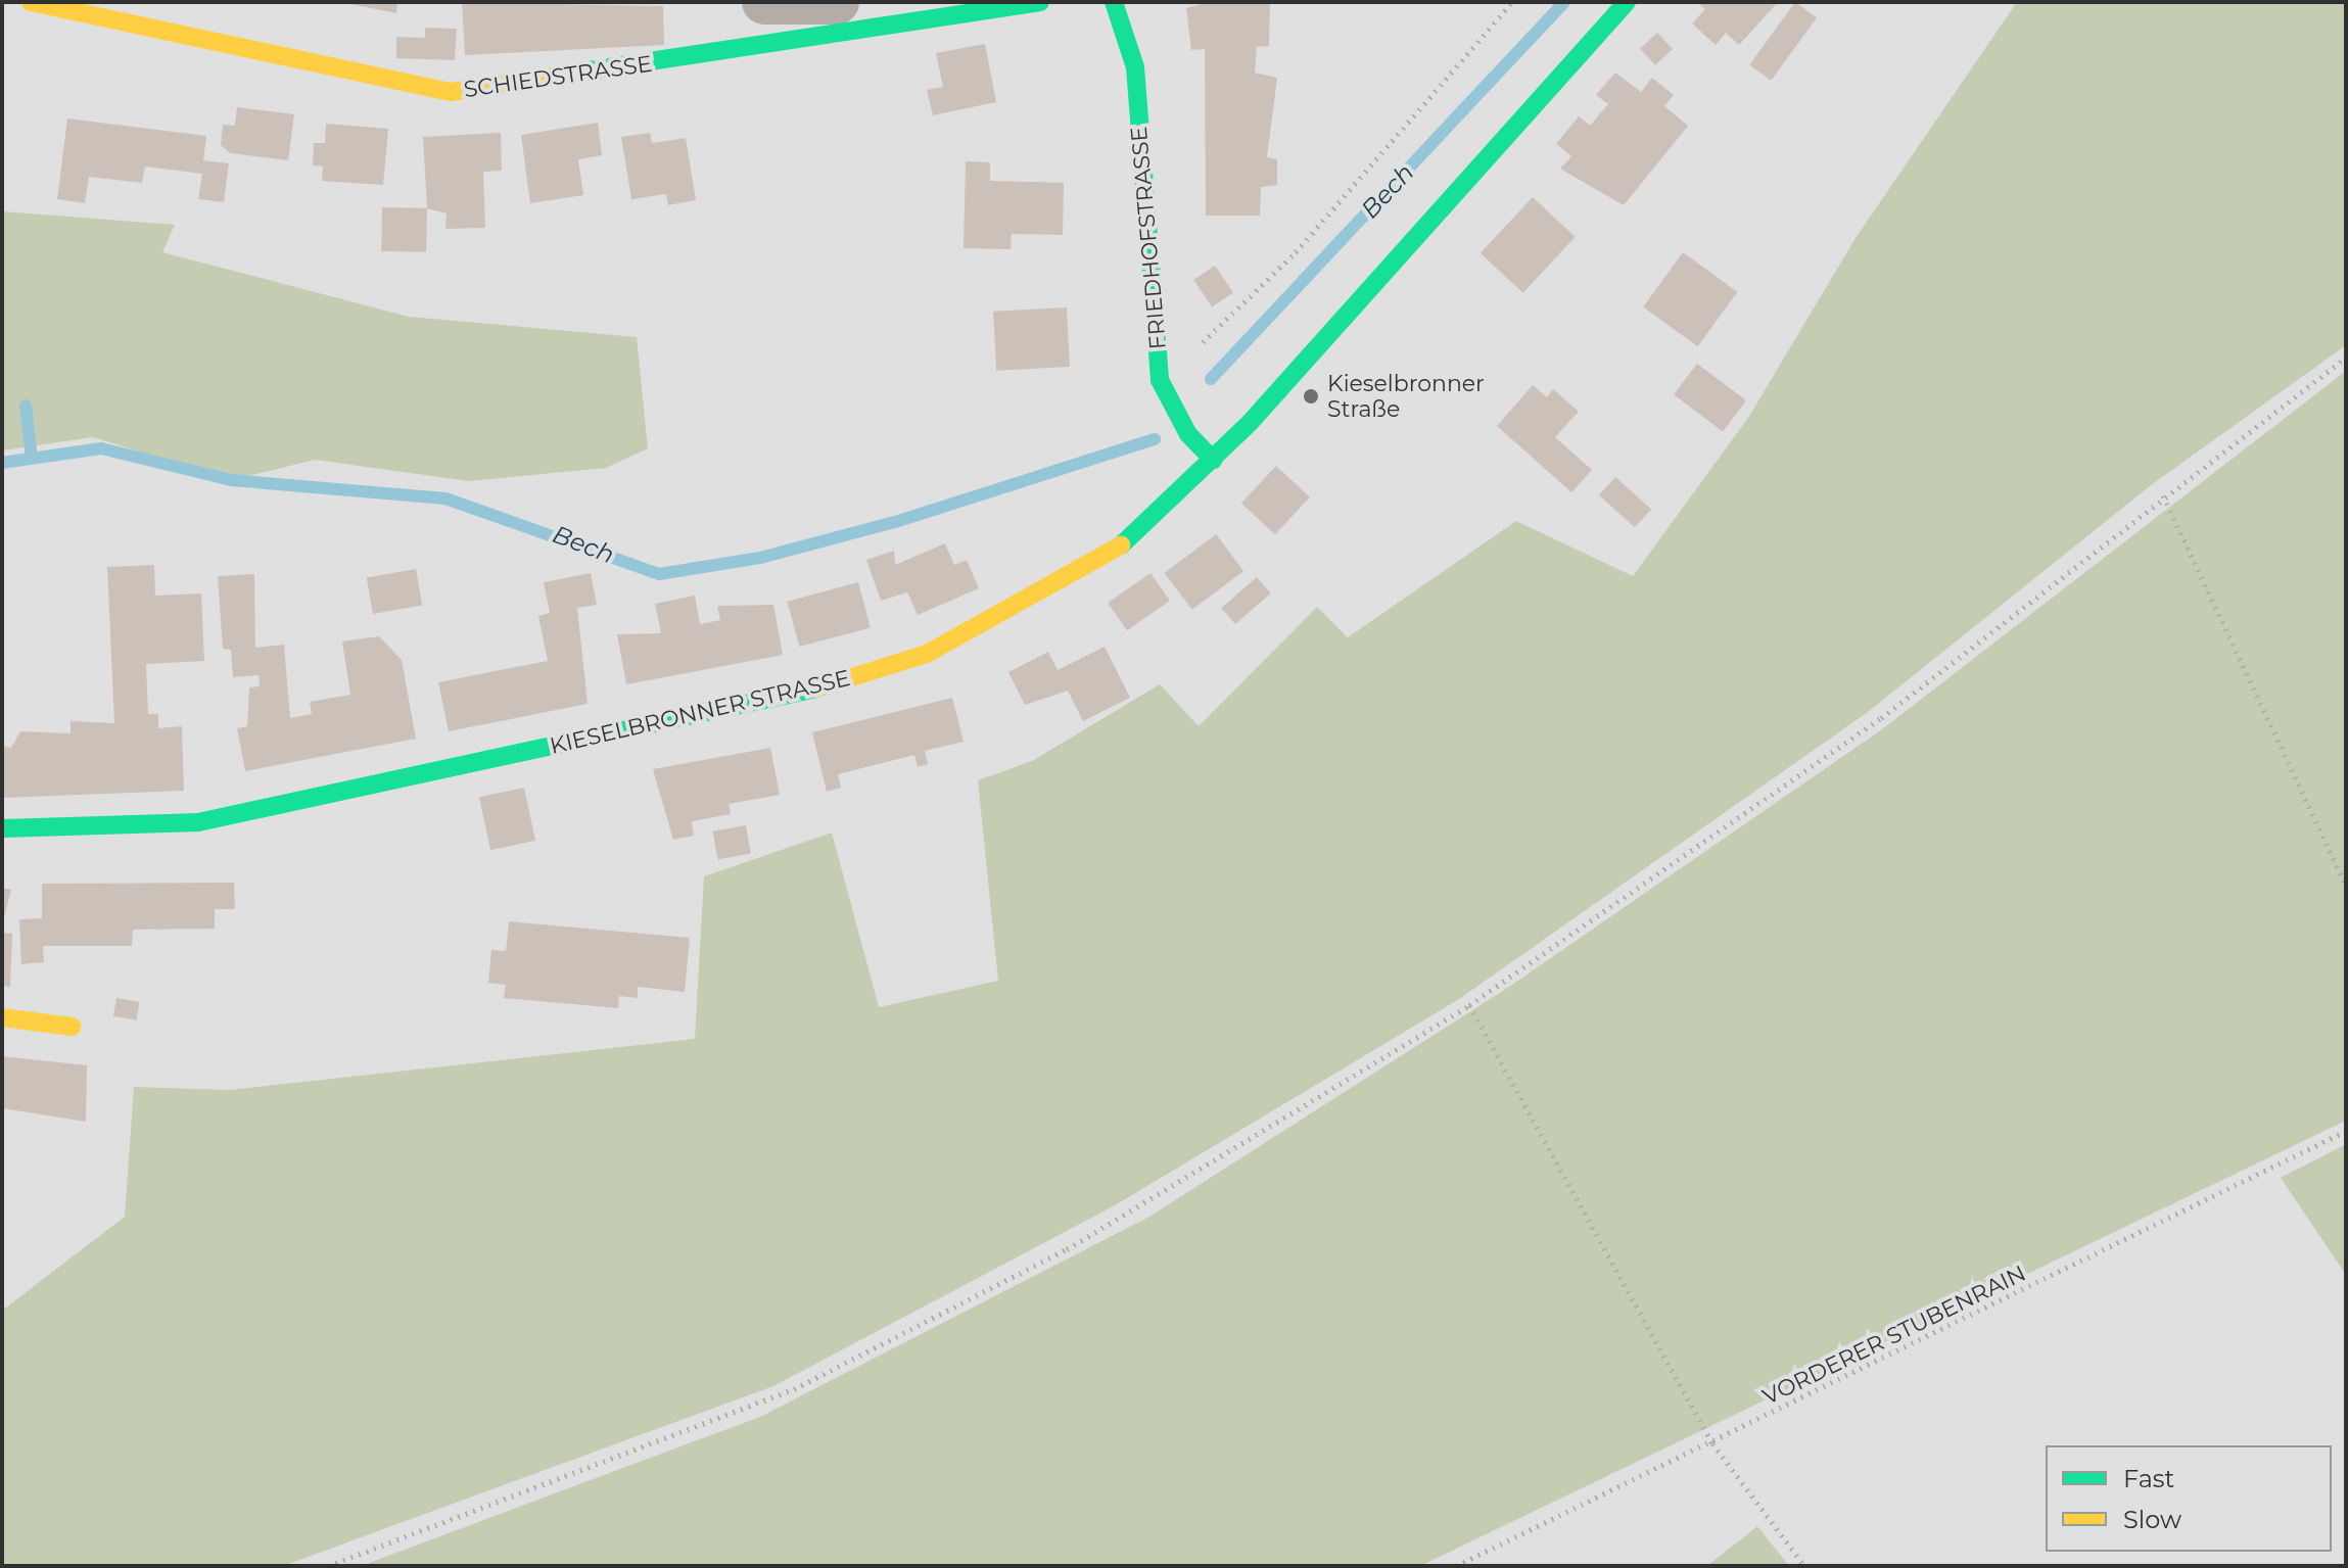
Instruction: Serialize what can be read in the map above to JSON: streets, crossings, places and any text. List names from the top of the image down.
{
  "streets": {
    "main road": ["SCHIEDSTRASSE", "FRIEDHOFSTRASSE", "KIESELBRONNER STRASSE"],
    "path": ["VORDERER STUBENRAIN"]
  },
  "crossings": [
    ["FRIEDHOFSTRASSE", "KIESELBRONNER STRASSE"]
  ],
  "water": ["Bech"],
  "places": ["Kieselbronner Straße"],
  "legend": ["Fast", "Slow"]
}
